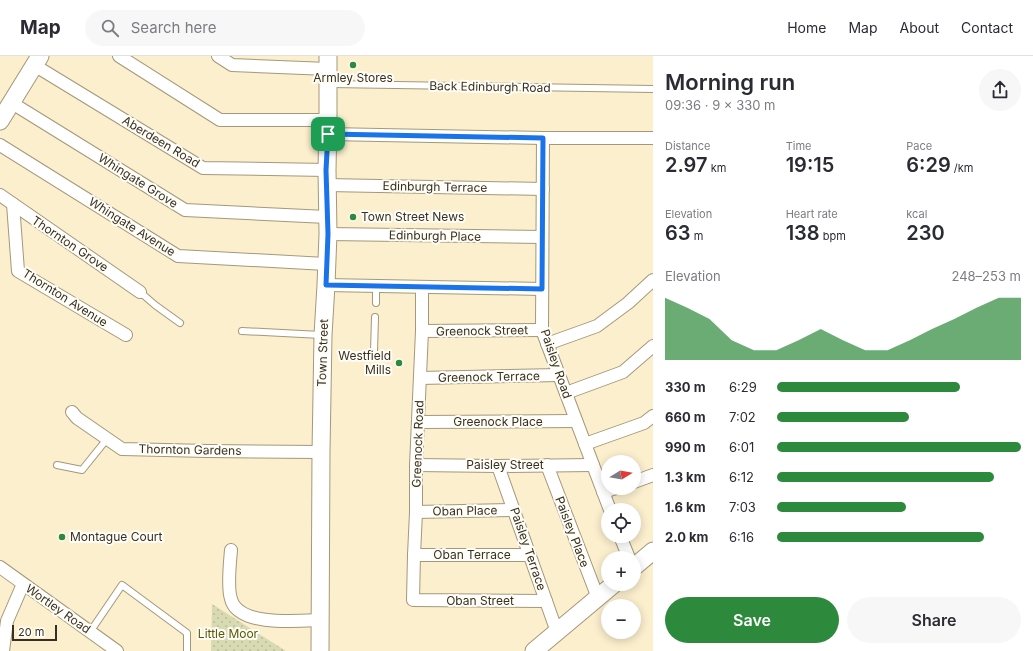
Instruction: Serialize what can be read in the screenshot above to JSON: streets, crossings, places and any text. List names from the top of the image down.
{
  "streets": {
    "street": [
      "Aberdeen Road",
      "Whingate Grove",
      "Edinburgh Terrace",
      "Whingate Avenue",
      "Edinburgh Place",
      "Thornton Grove",
      "Thornton Avenue",
      "Greenock Street",
      "Town Street",
      "Paisley Road",
      "Greenock Terrace",
      "Greenock Place",
      "Greenock Road",
      "Thornton Gardens",
      "Paisley Street",
      "Oban Place",
      "Paisley Place",
      "Paisley Terrace",
      "Oban Terrace",
      "Oban Street",
      "Wortley Road"
    ],
    "lane": ["Back Edinburgh Road"]
  },
  "crossings": [
    ["Back Edinburgh Road", "Town Street"],
    ["Aberdeen Road", "Edinburgh Terrace"],
    ["Aberdeen Road", "Town Street"],
    ["Whingate Grove", "Town Street"],
    ["Edinburgh Terrace", "Town Street"],
    ["Edinburgh Terrace", "Paisley Road"],
    ["Whingate Avenue", "Town Street"],
    ["Edinburgh Place", "Town Street"],
    ["Edinburgh Place", "Paisley Road"],
    ["Thornton Grove", "Thornton Avenue"],
    ["Greenock Street", "Paisley Road"],
    ["Greenock Street", "Greenock Road"],
    ["Town Street", "Thornton Gardens"],
    ["Paisley Road", "Greenock Terrace"],
    ["Paisley Road", "Greenock Place"],
    ["Paisley Road", "Paisley Street"],
    ["Greenock Terrace", "Greenock Road"],
    ["Greenock Place", "Greenock Road"],
    ["Greenock Road", "Paisley Street"],
    ["Greenock Road", "Oban Place"],
    ["Greenock Road", "Oban Terrace"],
    ["Greenock Road", "Oban Street"],
    ["Paisley Street", "Paisley Place"],
    ["Paisley Street", "Paisley Terrace"],
    ["Oban Place", "Paisley Terrace"],
    ["Paisley Terrace", "Oban Terrace"],
    ["Paisley Terrace", "Oban Street"]
  ],
  "parks": ["Little Moor"],
  "places": [
    "Armley Stores",
    "Town Street News",
    "Westfield Mills",
    "Montague Court"
  ],
  "scale_bar": "20 m",
  "north": "right",
  "page": {
    "header": "Map",
    "search": "Search here",
    "nav": [
      "Home",
      "Map",
      "About",
      "Contact"
    ],
    "heading": ["Morning run", "09:36 · 9 × 330 m"],
    "stats": [
      ["Distance", "2.97 km"],
      ["Time", "19:15"],
      ["Pace", "6:29 /km"],
      ["Elevation", "63 m"],
      ["Heart rate", "138 bpm"],
      ["kcal", "230"]
    ],
    "chart": ["Elevation", "248–253 m"],
    "list": [
      {
        "name": "330 m",
        "note": "6:29"
      },
      {
        "name": "660 m",
        "note": "7:02"
      },
      {
        "name": "990 m",
        "note": "6:01"
      },
      {
        "name": "1.3 km",
        "note": "6:12"
      },
      {
        "name": "1.6 km",
        "note": "7:03"
      },
      {
        "name": "2.0 km",
        "note": "6:16"
      }
    ],
    "map_buttons": ["+", "−"],
    "buttons": ["Save", "Share"],
    "scale": "20 m"
  }
}
